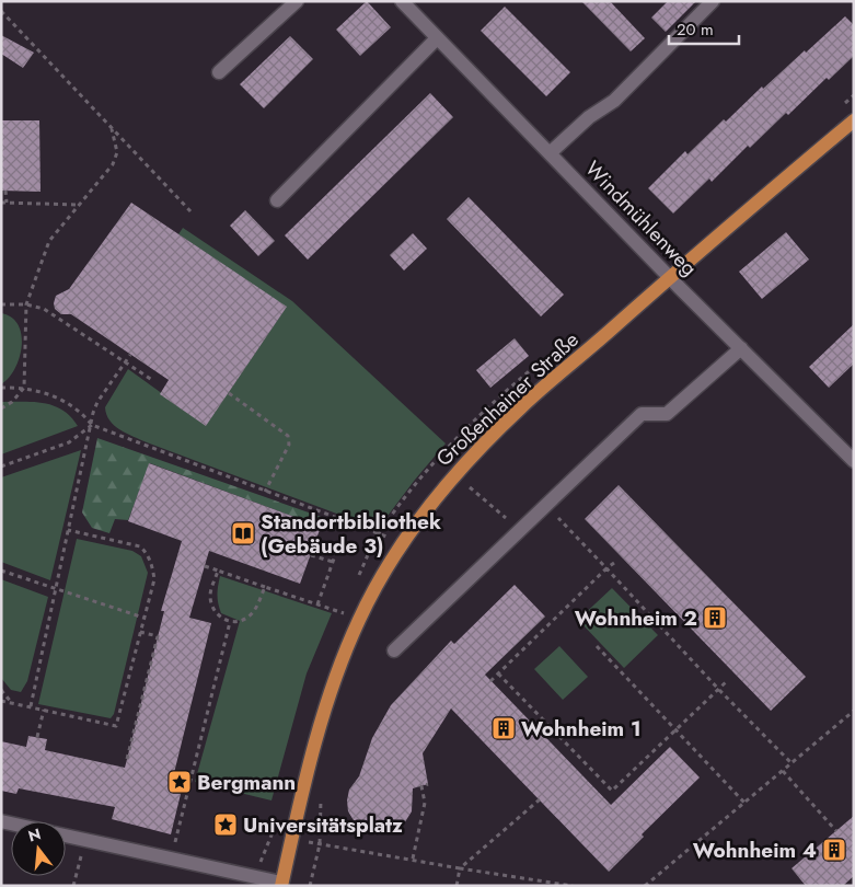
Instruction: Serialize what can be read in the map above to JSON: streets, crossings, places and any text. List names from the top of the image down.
{
  "streets": {
    "main road": ["Großenhainer Straße"],
    "street": ["Windmühlenweg"]
  },
  "crossings": [
    ["Windmühlenweg", "Großenhainer Straße"]
  ],
  "places": {
    "library": ["Standortbibliothek (Gebäude 3)"],
    "building": ["Wohnheim 2", "Wohnheim 1", "Wohnheim 4"],
    "place": ["Bergmann", "Universitätsplatz"]
  },
  "scale_bar": "20 m",
  "north": "top"
}
